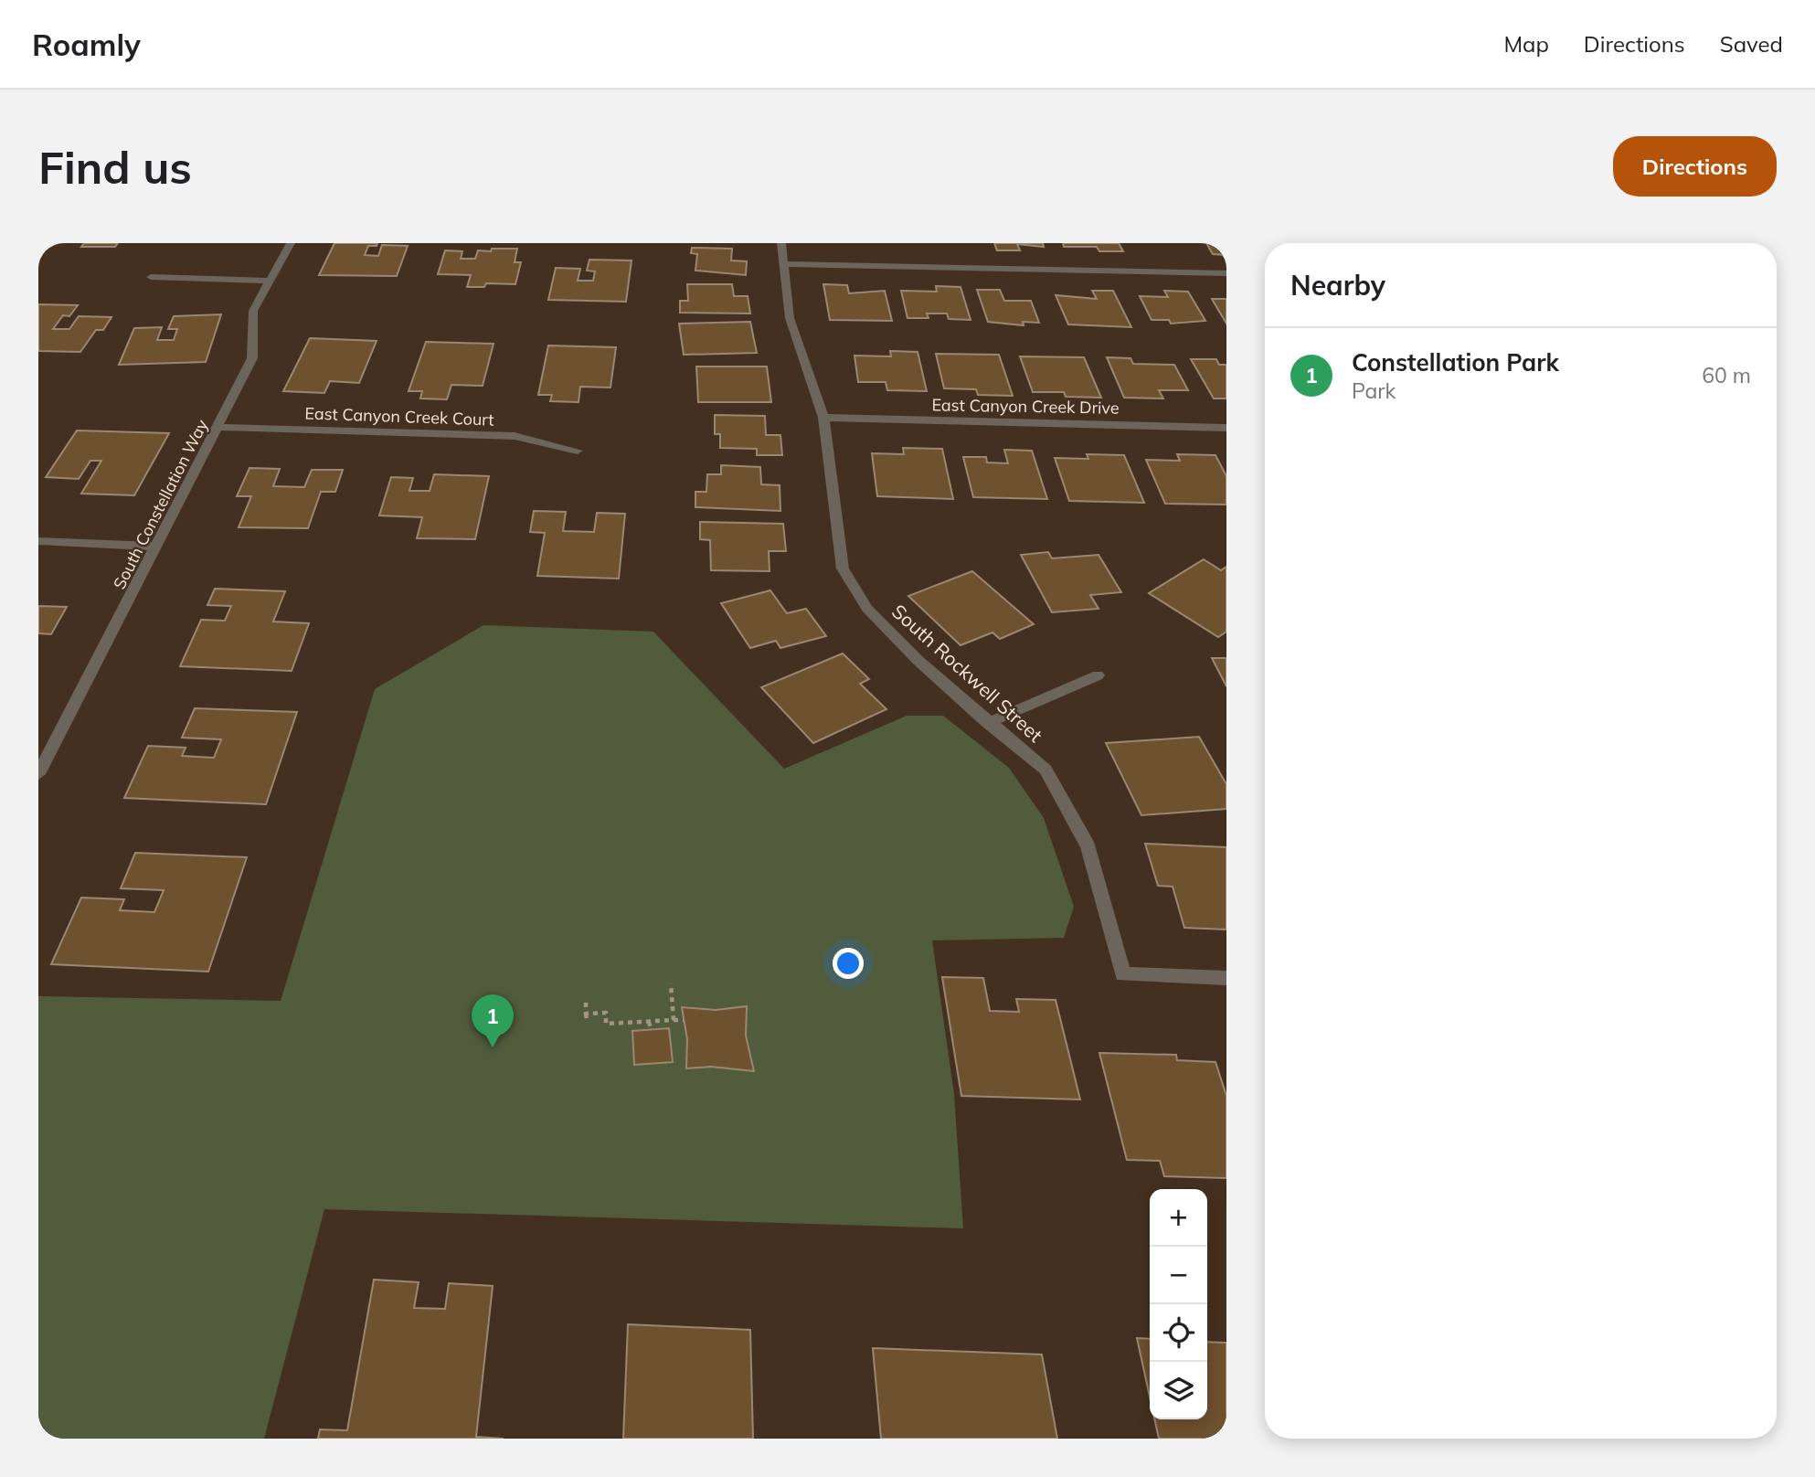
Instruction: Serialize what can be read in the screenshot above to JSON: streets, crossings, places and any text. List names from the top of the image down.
{
  "streets": {
    "street": [
      "East Canyon Creek Drive",
      "East Canyon Creek Court",
      "South Constellation Way",
      "South Rockwell Street"
    ]
  },
  "crossings": [
    ["East Canyon Creek Drive", "South Rockwell Street"],
    ["East Canyon Creek Court", "South Constellation Way"]
  ],
  "page": {
    "header": "Roamly",
    "nav": ["Map", "Directions", "Saved"],
    "buttons": "Directions",
    "title": "Find us",
    "heading": "Nearby",
    "list": [
      {
        "mark": "1",
        "name": "Constellation Park",
        "note": "Park",
        "value": "60 m"
      }
    ],
    "pins": "1",
    "map_buttons": ["+", "−"]
  }
}
